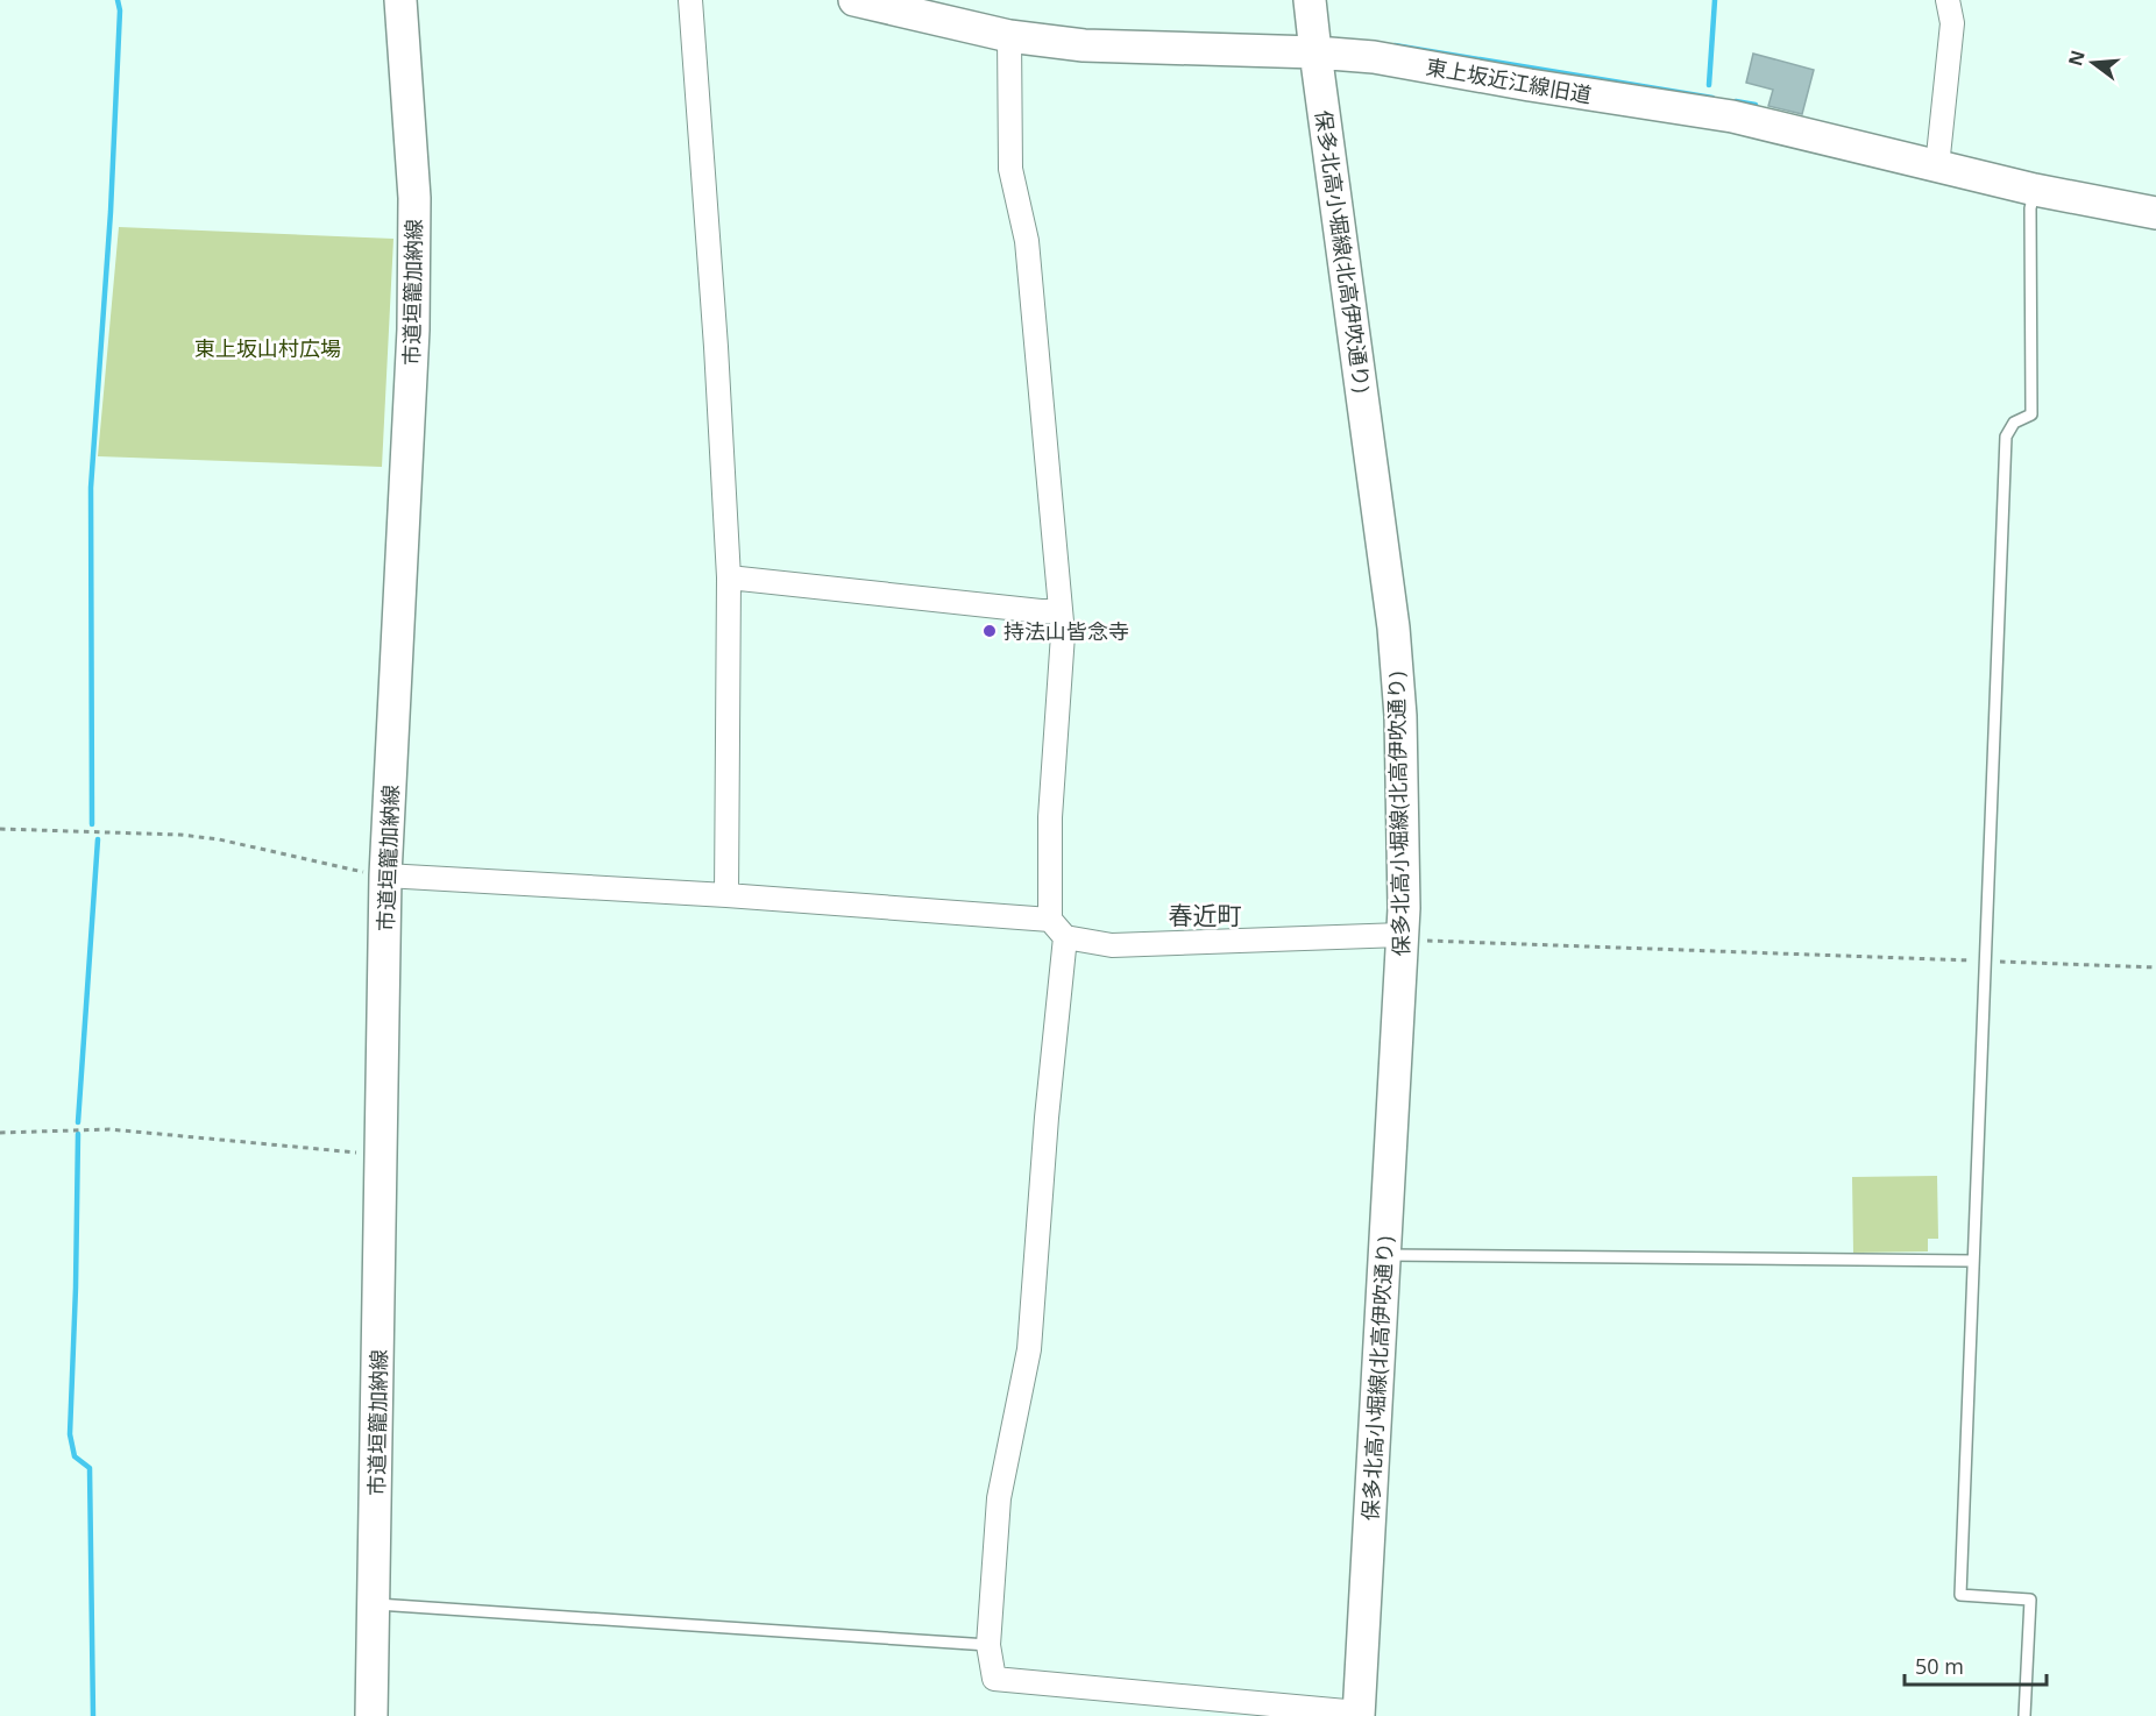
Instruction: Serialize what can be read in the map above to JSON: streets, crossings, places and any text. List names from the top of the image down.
{
  "streets": {
    "street": ["東上坂近江線旧道", "保多北高小堀線(北高伊吹通り)", "市道垣籠加納線"]
  },
  "crossings": [
    ["東上坂近江線旧道", "保多北高小堀線(北高伊吹通り)"]
  ],
  "districts": ["春近町"],
  "parks": ["東上坂山村広場"],
  "places": ["持法山皆念寺"],
  "scale_bar": "50 m",
  "north": "left"
}
